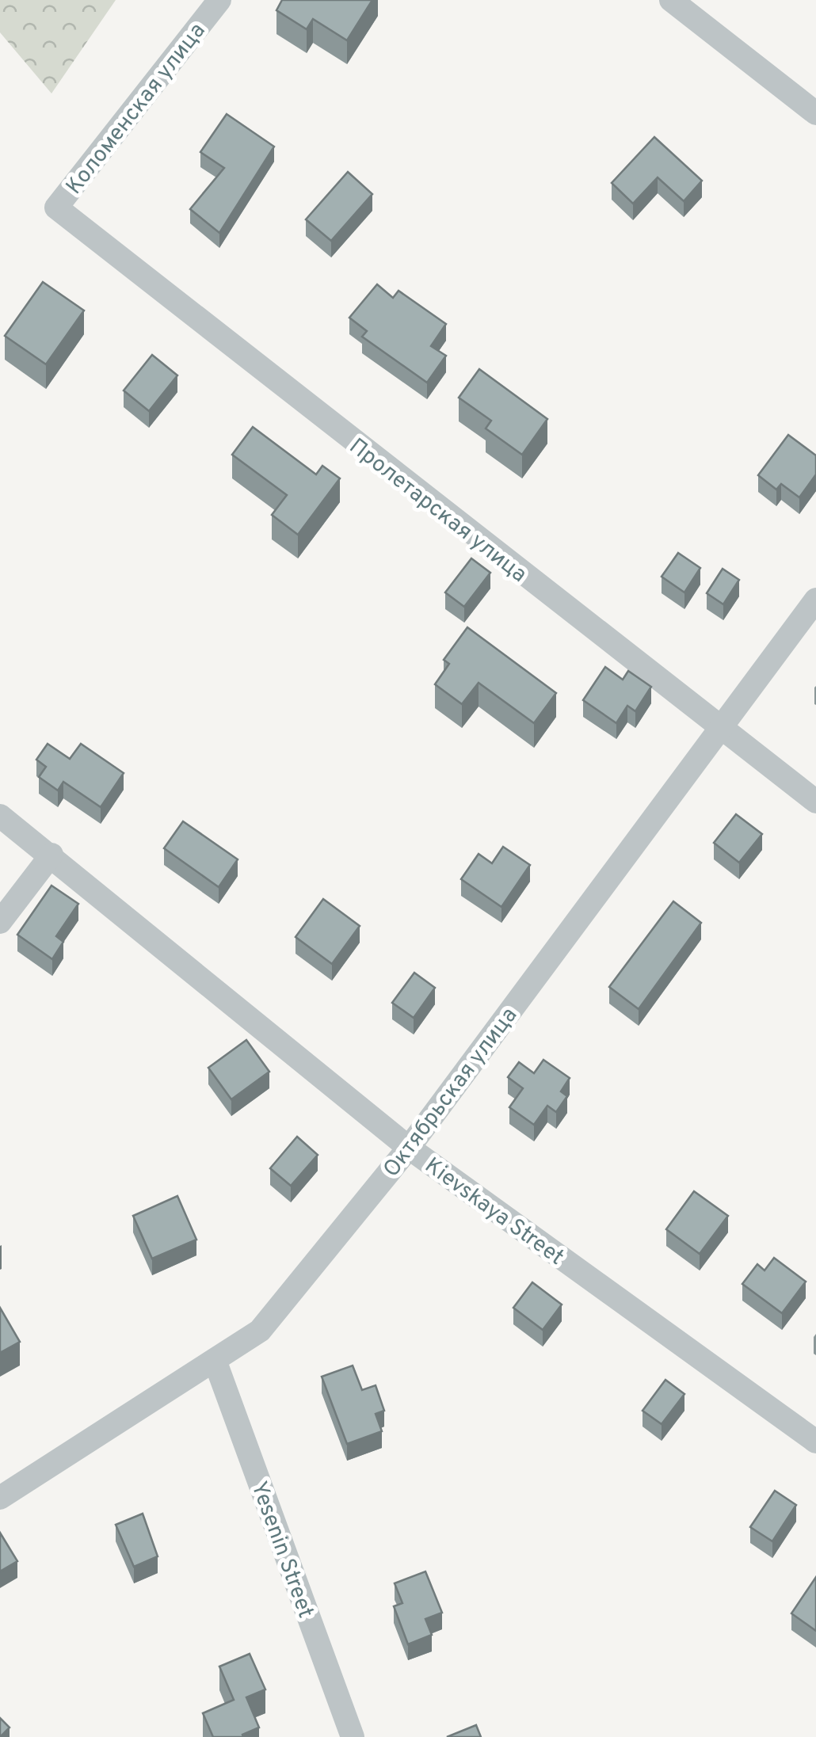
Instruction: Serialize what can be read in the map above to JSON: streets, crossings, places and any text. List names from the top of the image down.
{
  "streets": {
    "street": [
      "Коломенская улица",
      "Пролетарская улица",
      "Октябрьская улица",
      "Kievskaya Street",
      "Yesenin Street"
    ]
  },
  "crossings": [
    ["Коломенская улица", "Пролетарская улица"],
    ["Пролетарская улица", "Октябрьская улица"],
    ["Октябрьская улица", "Kievskaya Street"],
    ["Октябрьская улица", "Yesenin Street"]
  ]
}
